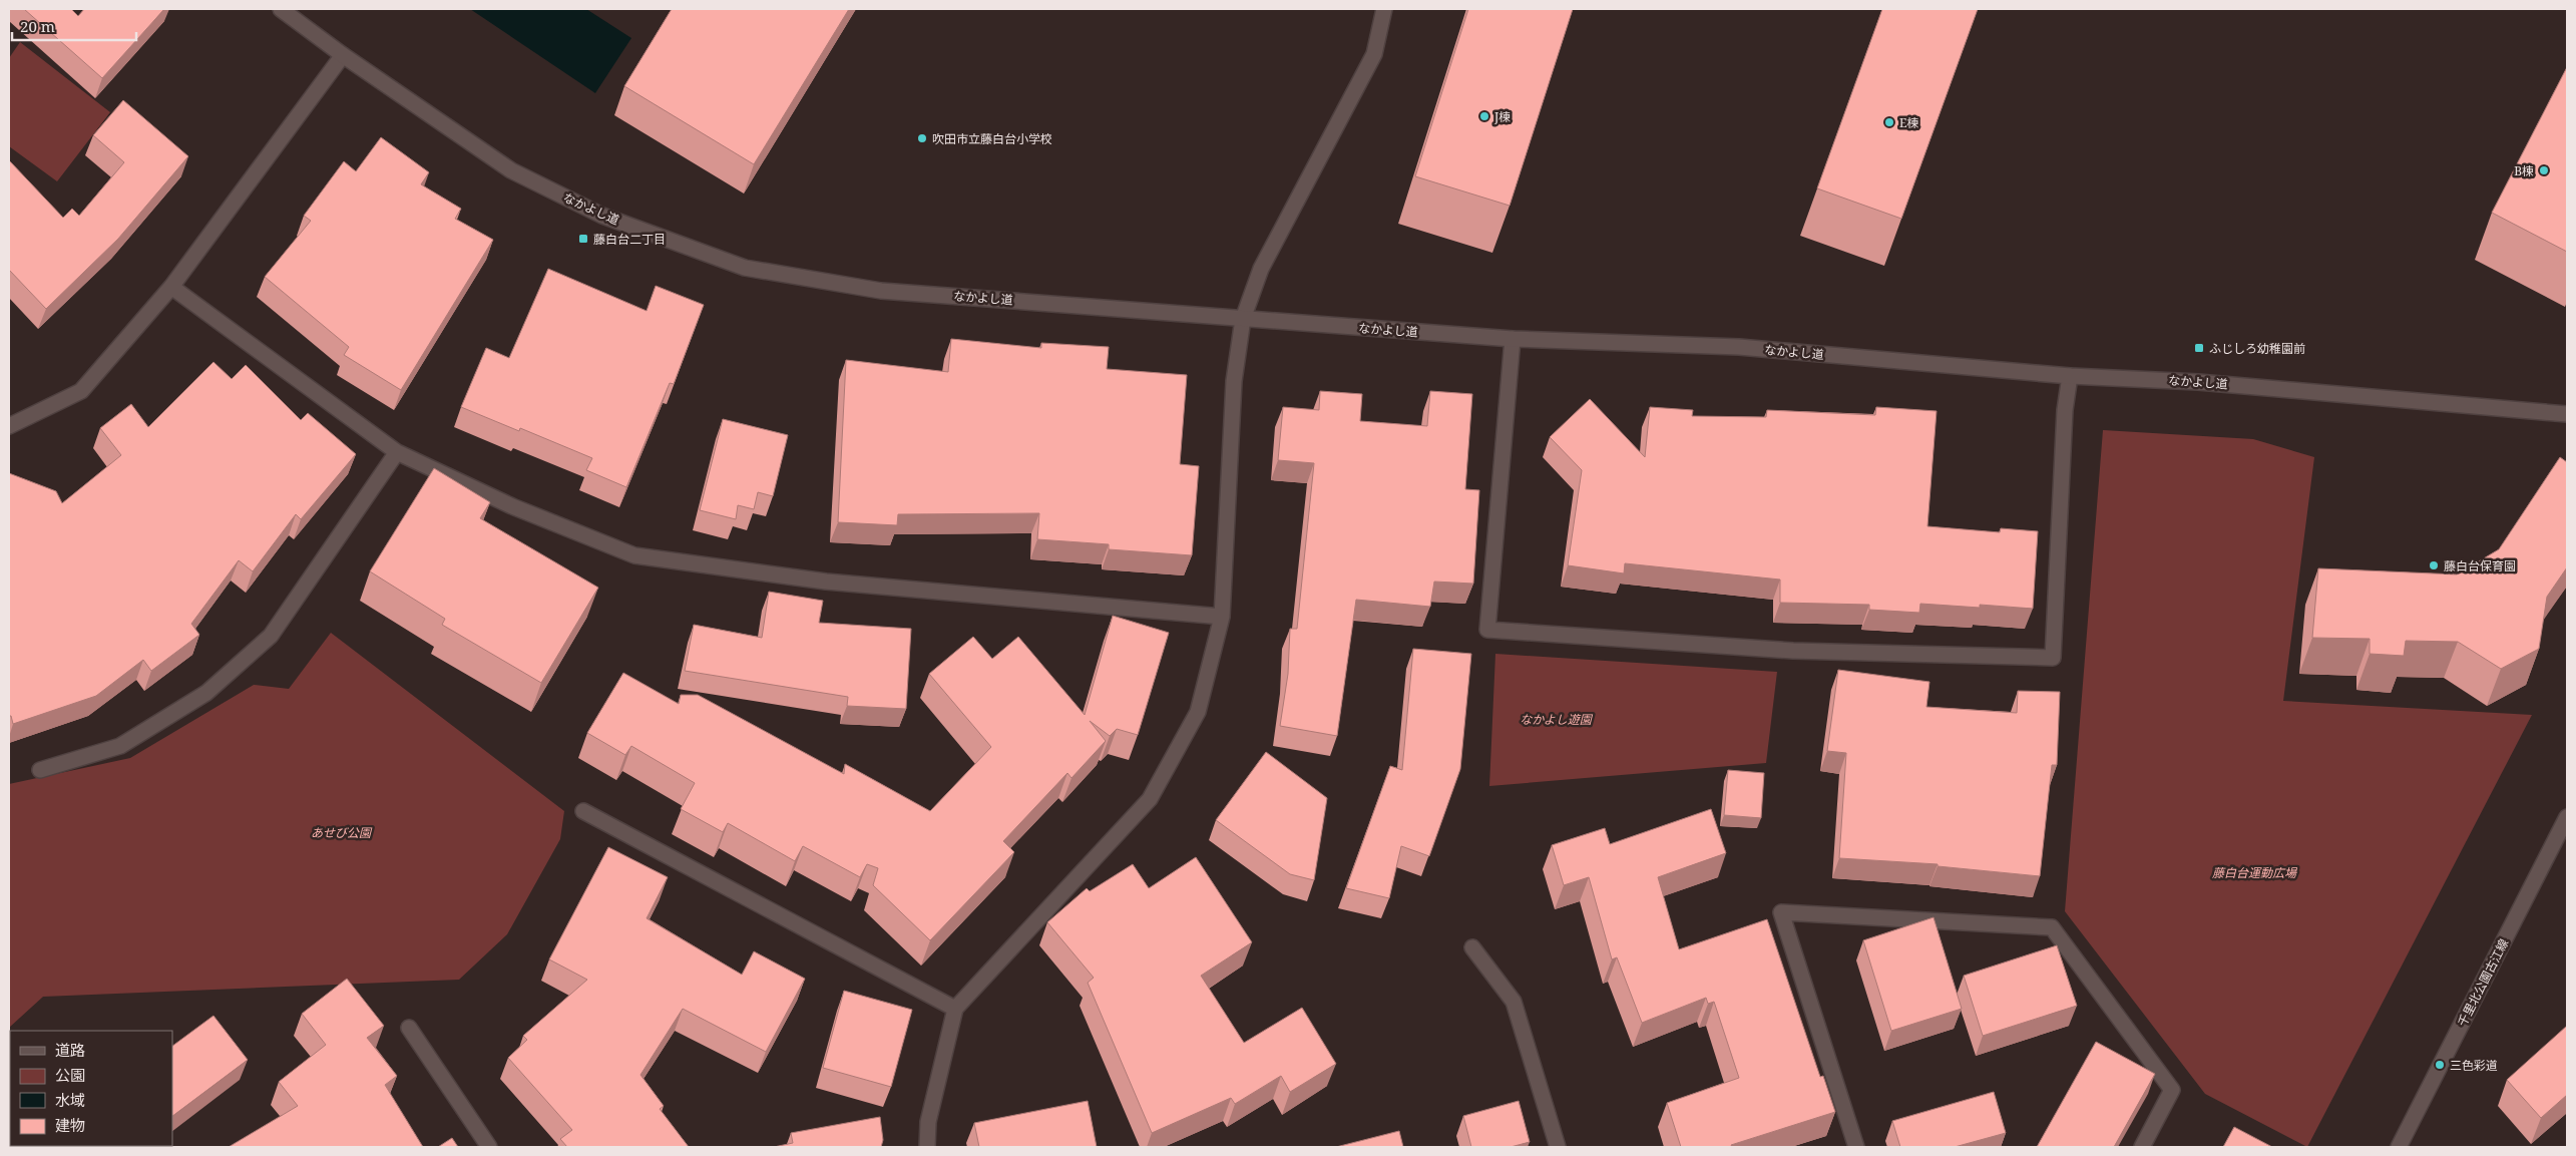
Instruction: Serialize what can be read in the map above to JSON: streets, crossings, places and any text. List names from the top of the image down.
{
  "streets": {
    "street": ["なかよし道", "千里北公園古江線"]
  },
  "parks": ["なかよし遊園", "あせび公園", "藤白台運動広場"],
  "places": {
    "other": [
      "J棟",
      "E棟",
      "吹田市立藤白台小学校",
      "B棟",
      "藤白台保育園",
      "三色彩道"
    ],
    "transit": ["藤白台二丁目", "ふじしろ幼稚園前"]
  },
  "legend": [
    "道路",
    "公園",
    "水域",
    "建物"
  ],
  "scale_bar": "20 m"
}
